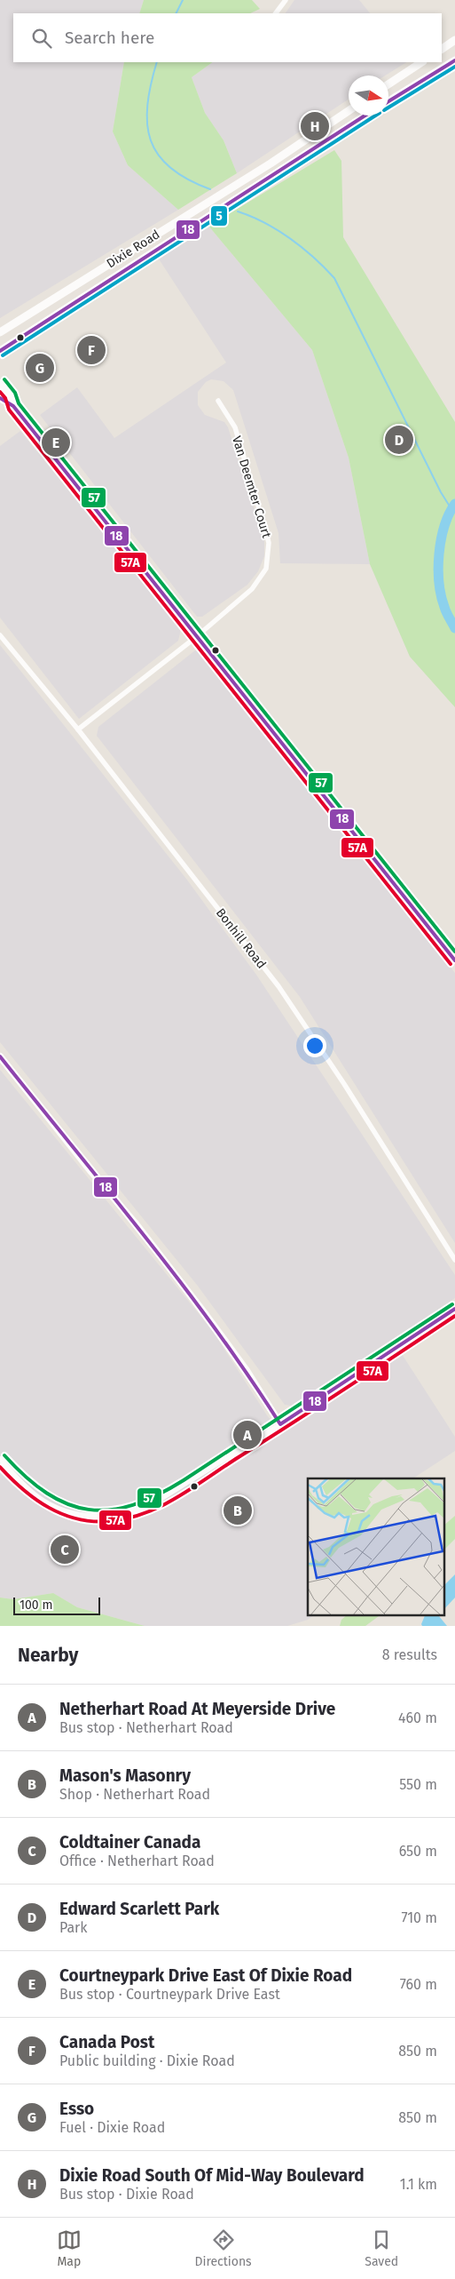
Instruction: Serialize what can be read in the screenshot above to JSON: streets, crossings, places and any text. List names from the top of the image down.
{
  "streets": {
    "main road": ["Dixie Road"],
    "street": ["Van Deemter Court", "Bonhill Road"]
  },
  "crossings": [
    ["Van Deemter Court", "Bonhill Road"]
  ],
  "lines": [
    "transit line 18",
    "transit line 5",
    "transit line 57",
    "transit line 57A"
  ],
  "scale_bar": "100 m",
  "north": "right",
  "page": {
    "search": "Search here",
    "pins": [
      "H",
      "F",
      "G",
      "D",
      "E",
      "A",
      "B",
      "C"
    ],
    "scale": "100 m",
    "heading": ["Nearby", "8 results"],
    "list": [
      {
        "mark": "A",
        "name": "Netherhart Road At Meyerside Drive",
        "note": "Bus stop · Netherhart Road",
        "value": "460 m"
      },
      {
        "mark": "B",
        "name": "Mason's Masonry",
        "note": "Shop · Netherhart Road",
        "value": "550 m"
      },
      {
        "mark": "C",
        "name": "Coldtainer Canada",
        "note": "Office · Netherhart Road",
        "value": "650 m"
      },
      {
        "mark": "D",
        "name": "Edward Scarlett Park",
        "note": "Park",
        "value": "710 m"
      },
      {
        "mark": "E",
        "name": "Courtneypark Drive East Of Dixie Road",
        "note": "Bus stop · Courtneypark Drive East",
        "value": "760 m"
      },
      {
        "mark": "F",
        "name": "Canada Post",
        "note": "Public building · Dixie Road",
        "value": "850 m"
      },
      {
        "mark": "G",
        "name": "Esso",
        "note": "Fuel · Dixie Road",
        "value": "850 m"
      },
      {
        "mark": "H",
        "name": "Dixie Road South Of Mid-Way Boulevard",
        "note": "Bus stop · Dixie Road",
        "value": "1.1 km"
      }
    ],
    "nav": ["Map", "Directions", "Saved"]
  }
}
